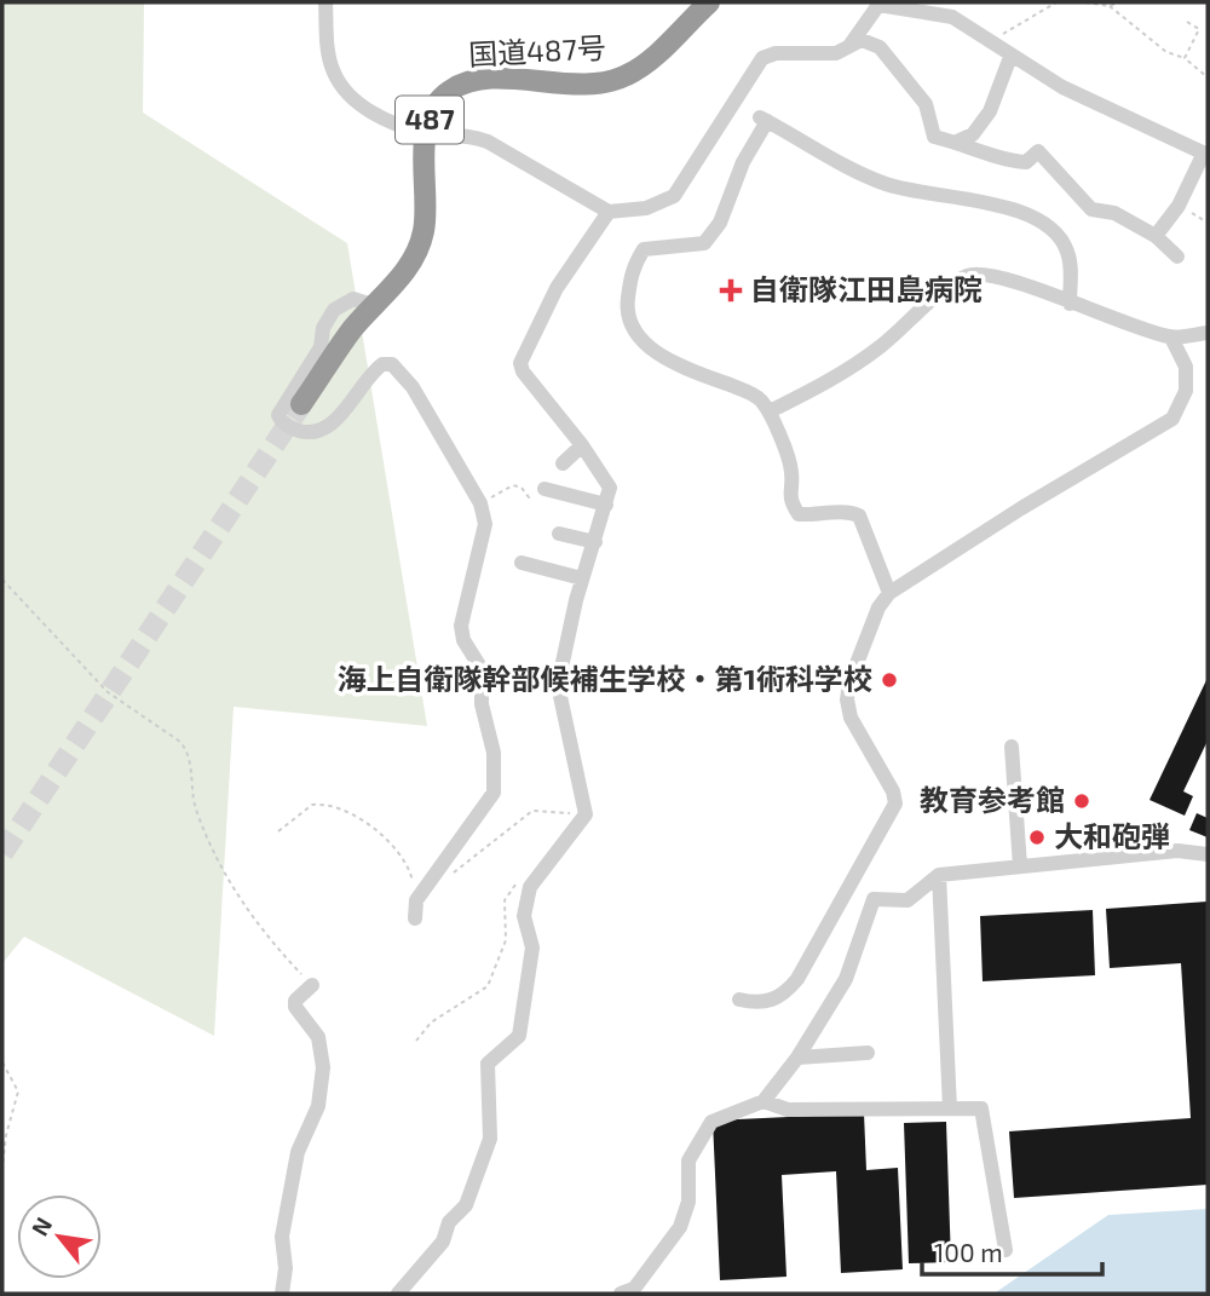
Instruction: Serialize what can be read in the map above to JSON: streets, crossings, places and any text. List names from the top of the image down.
{
  "streets": {
    "highway": ["国道487号", "487"]
  },
  "places": {
    "health": ["自衛隊江田島病院"],
    "other": ["海上自衛隊幹部候補生学校・第1術科学校", "教育参考館", "大和砲弾"]
  },
  "scale_bar": "100 m",
  "north": "top left"
}
